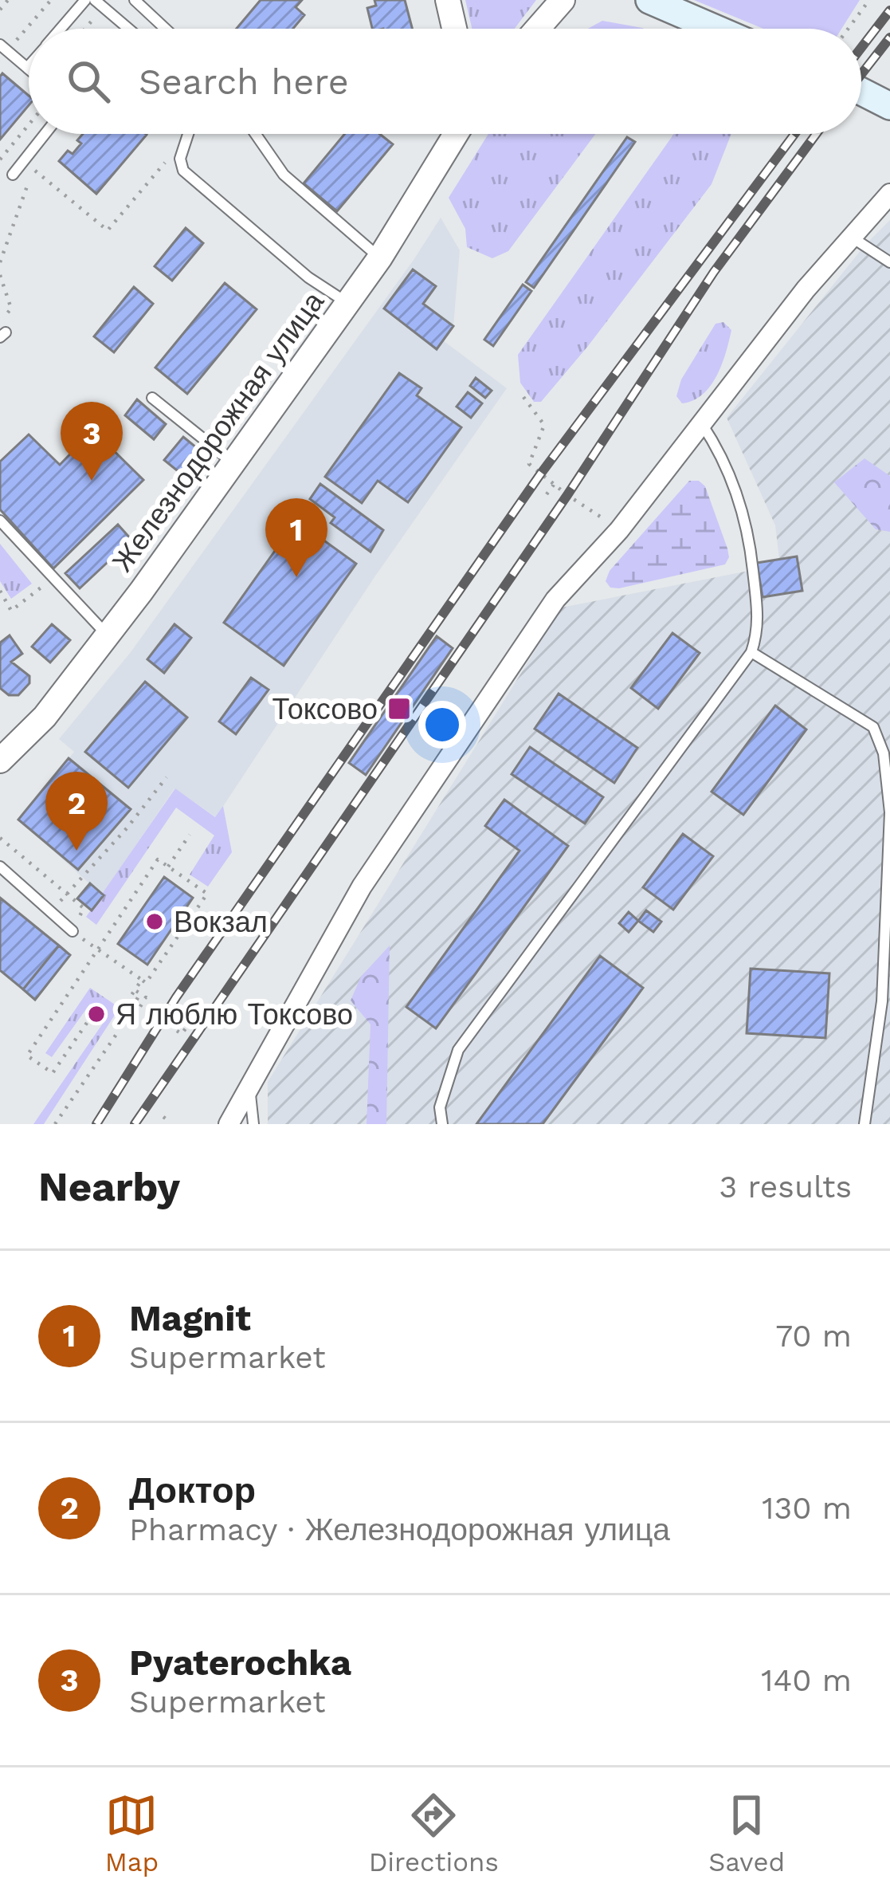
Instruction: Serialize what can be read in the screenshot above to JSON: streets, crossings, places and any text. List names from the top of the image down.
{
  "streets": {
    "street": ["Железнодорожная улица"]
  },
  "places": {
    "transit": ["Токсово"],
    "other": ["Вокзал", "Я люблю Токсово"]
  },
  "page": {
    "search": "Search here",
    "pins": ["3", "1", "2"],
    "heading": ["Nearby", "3 results"],
    "list": [
      {
        "mark": "1",
        "name": "Magnit",
        "note": "Supermarket",
        "value": "70 m"
      },
      {
        "mark": "2",
        "name": "Доктор",
        "note": "Pharmacy · Железнодорожная улица",
        "value": "130 m"
      },
      {
        "mark": "3",
        "name": "Pyaterochka",
        "note": "Supermarket",
        "value": "140 m"
      }
    ],
    "nav": ["Map", "Directions", "Saved"]
  }
}
